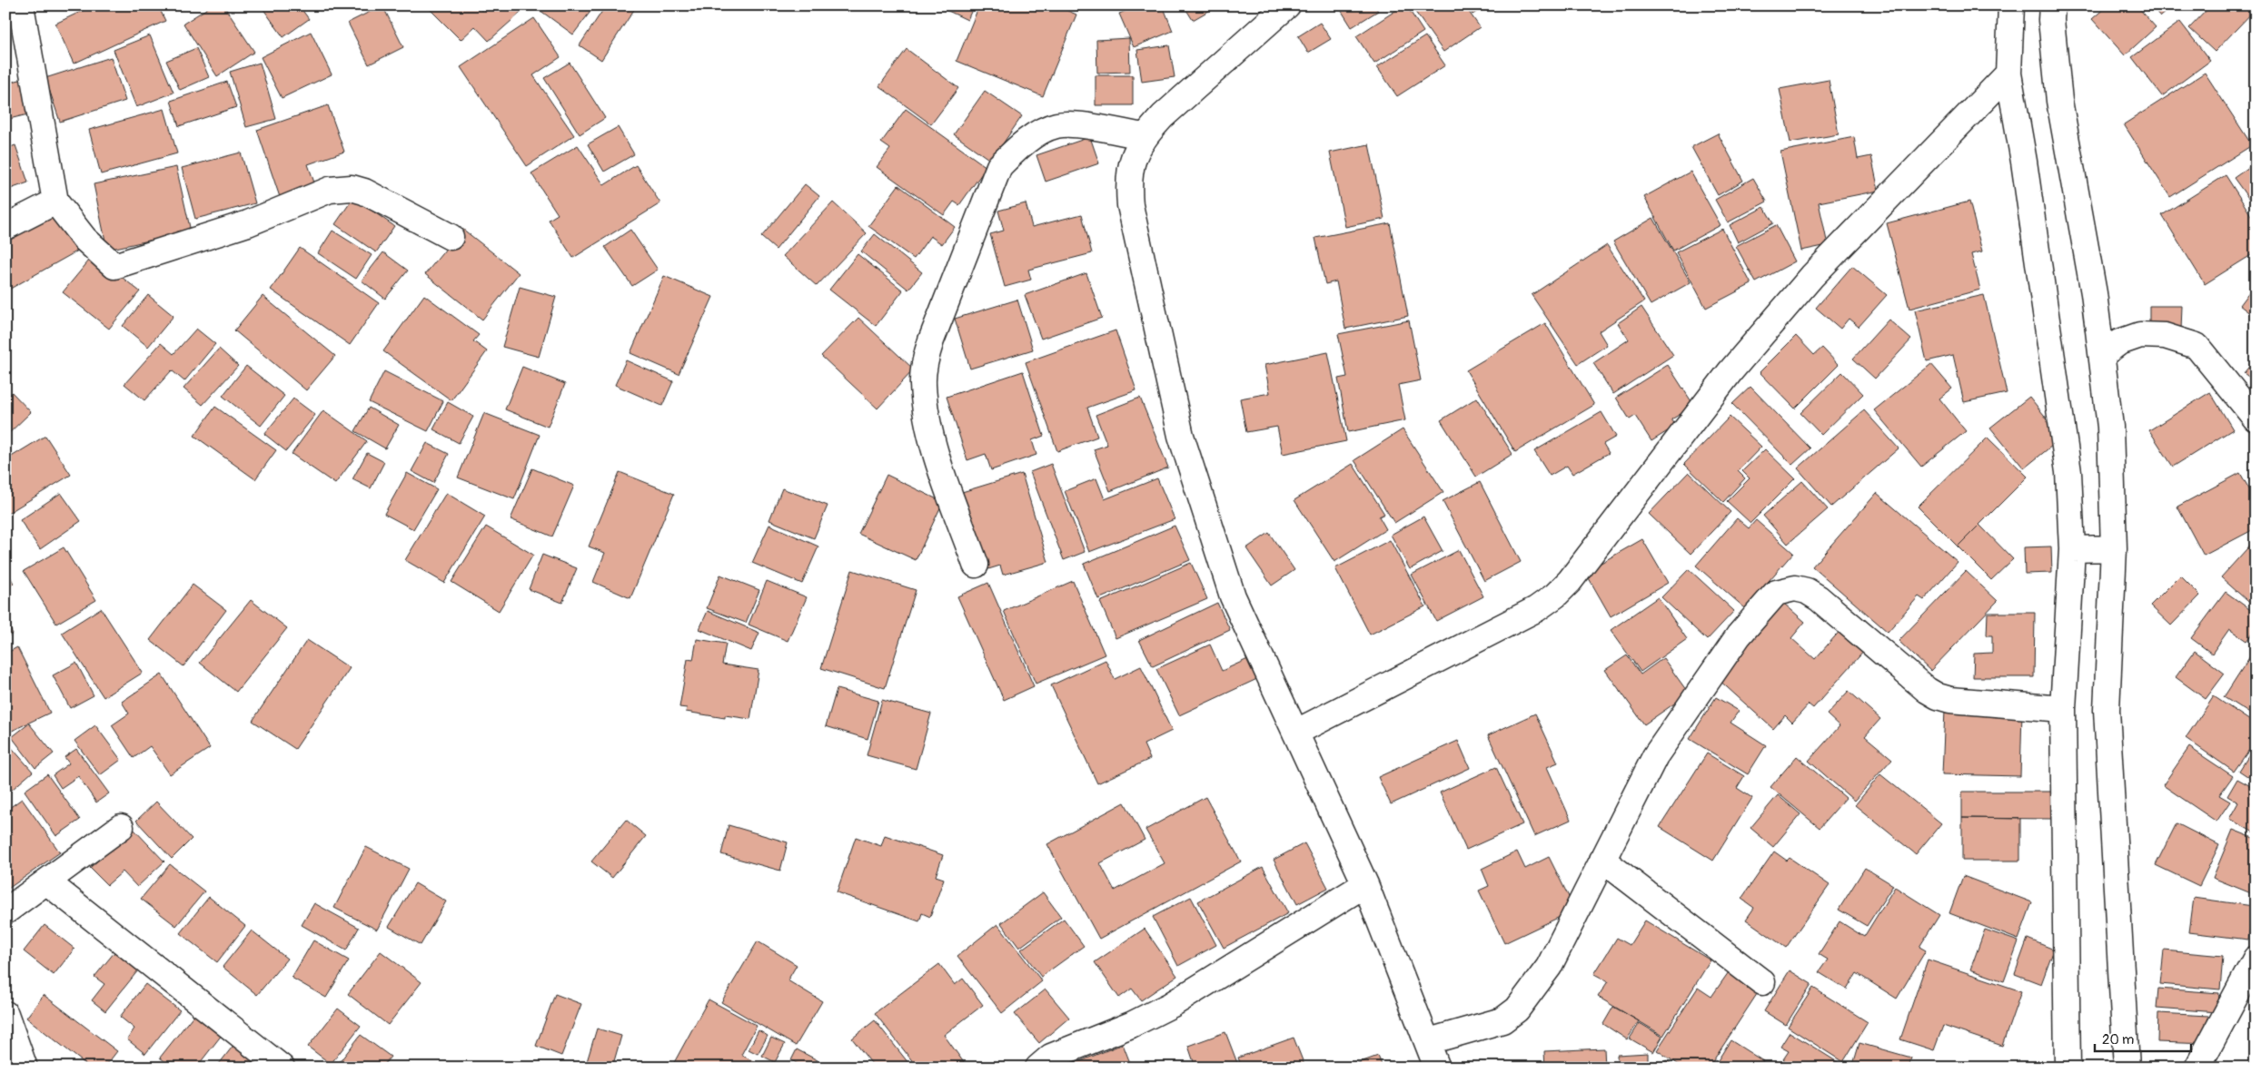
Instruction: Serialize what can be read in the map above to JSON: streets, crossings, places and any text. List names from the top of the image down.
{
  "scale_bar": "20 m"
}
